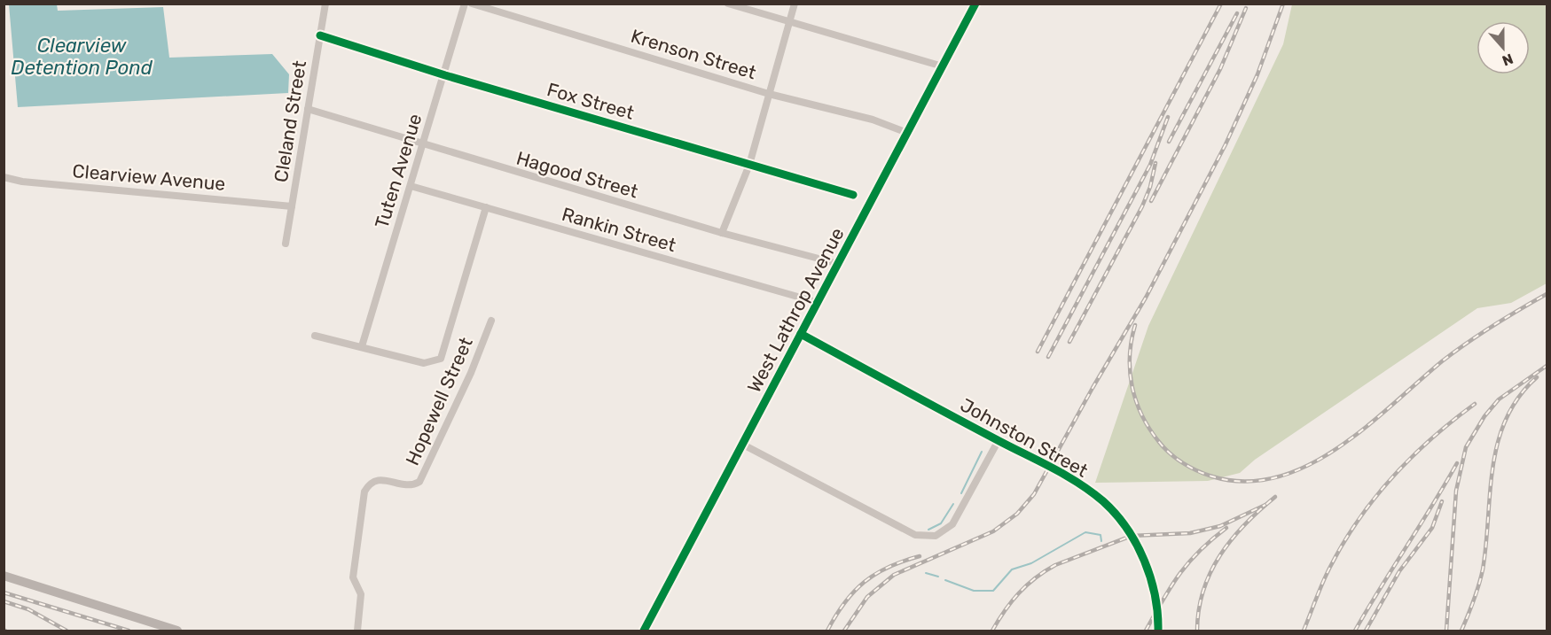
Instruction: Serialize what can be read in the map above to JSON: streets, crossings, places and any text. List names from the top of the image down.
{
  "streets": {
    "street": [
      "Krenson Street",
      "Fox Street",
      "Cleland Street",
      "Tuten Avenue",
      "Hagood Street",
      "Clearview Avenue",
      "Rankin Street",
      "West Lathrop Avenue",
      "Hopewell Street",
      "Johnston Street"
    ]
  },
  "crossings": [
    ["Krenson Street", "West Lathrop Avenue"],
    ["Fox Street", "Cleland Street"],
    ["Fox Street", "Tuten Avenue"],
    ["Cleland Street", "Hagood Street"],
    ["Cleland Street", "Clearview Avenue"],
    ["Tuten Avenue", "Hagood Street"],
    ["Tuten Avenue", "Rankin Street"],
    ["Tuten Avenue", "Hopewell Street"],
    ["Hagood Street", "West Lathrop Avenue"],
    ["Rankin Street", "West Lathrop Avenue"],
    ["Rankin Street", "Hopewell Street"],
    ["West Lathrop Avenue", "Johnston Street"]
  ],
  "water": ["Clearview Detention Pond"],
  "north": "bottom"
}
